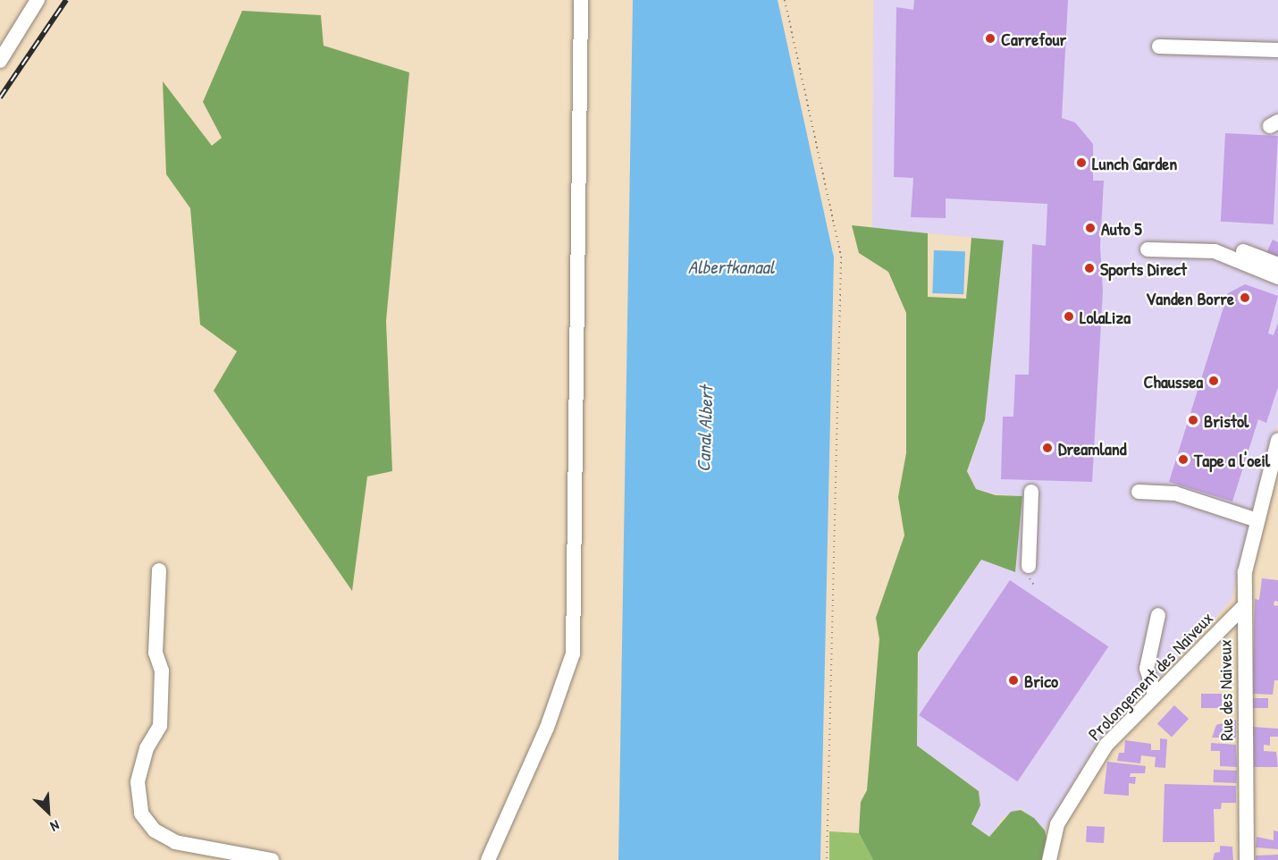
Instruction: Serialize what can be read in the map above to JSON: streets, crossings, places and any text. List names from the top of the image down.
{
  "streets": {
    "street": ["Prolongement des Naiveux", "Rue des Naiveux"]
  },
  "crossings": [
    ["Prolongement des Naiveux", "Rue des Naiveux"]
  ],
  "water": ["Albertkanaal", "Canal Albert"],
  "places": [
    "Carrefour",
    "Lunch Garden",
    "Auto 5",
    "Sports Direct",
    "Vanden Borre",
    "LolaLiza",
    "Chaussea",
    "Bristol",
    "Dreamland",
    "Tape a l'oeil",
    "Brico"
  ],
  "north": "bottom right"
}
